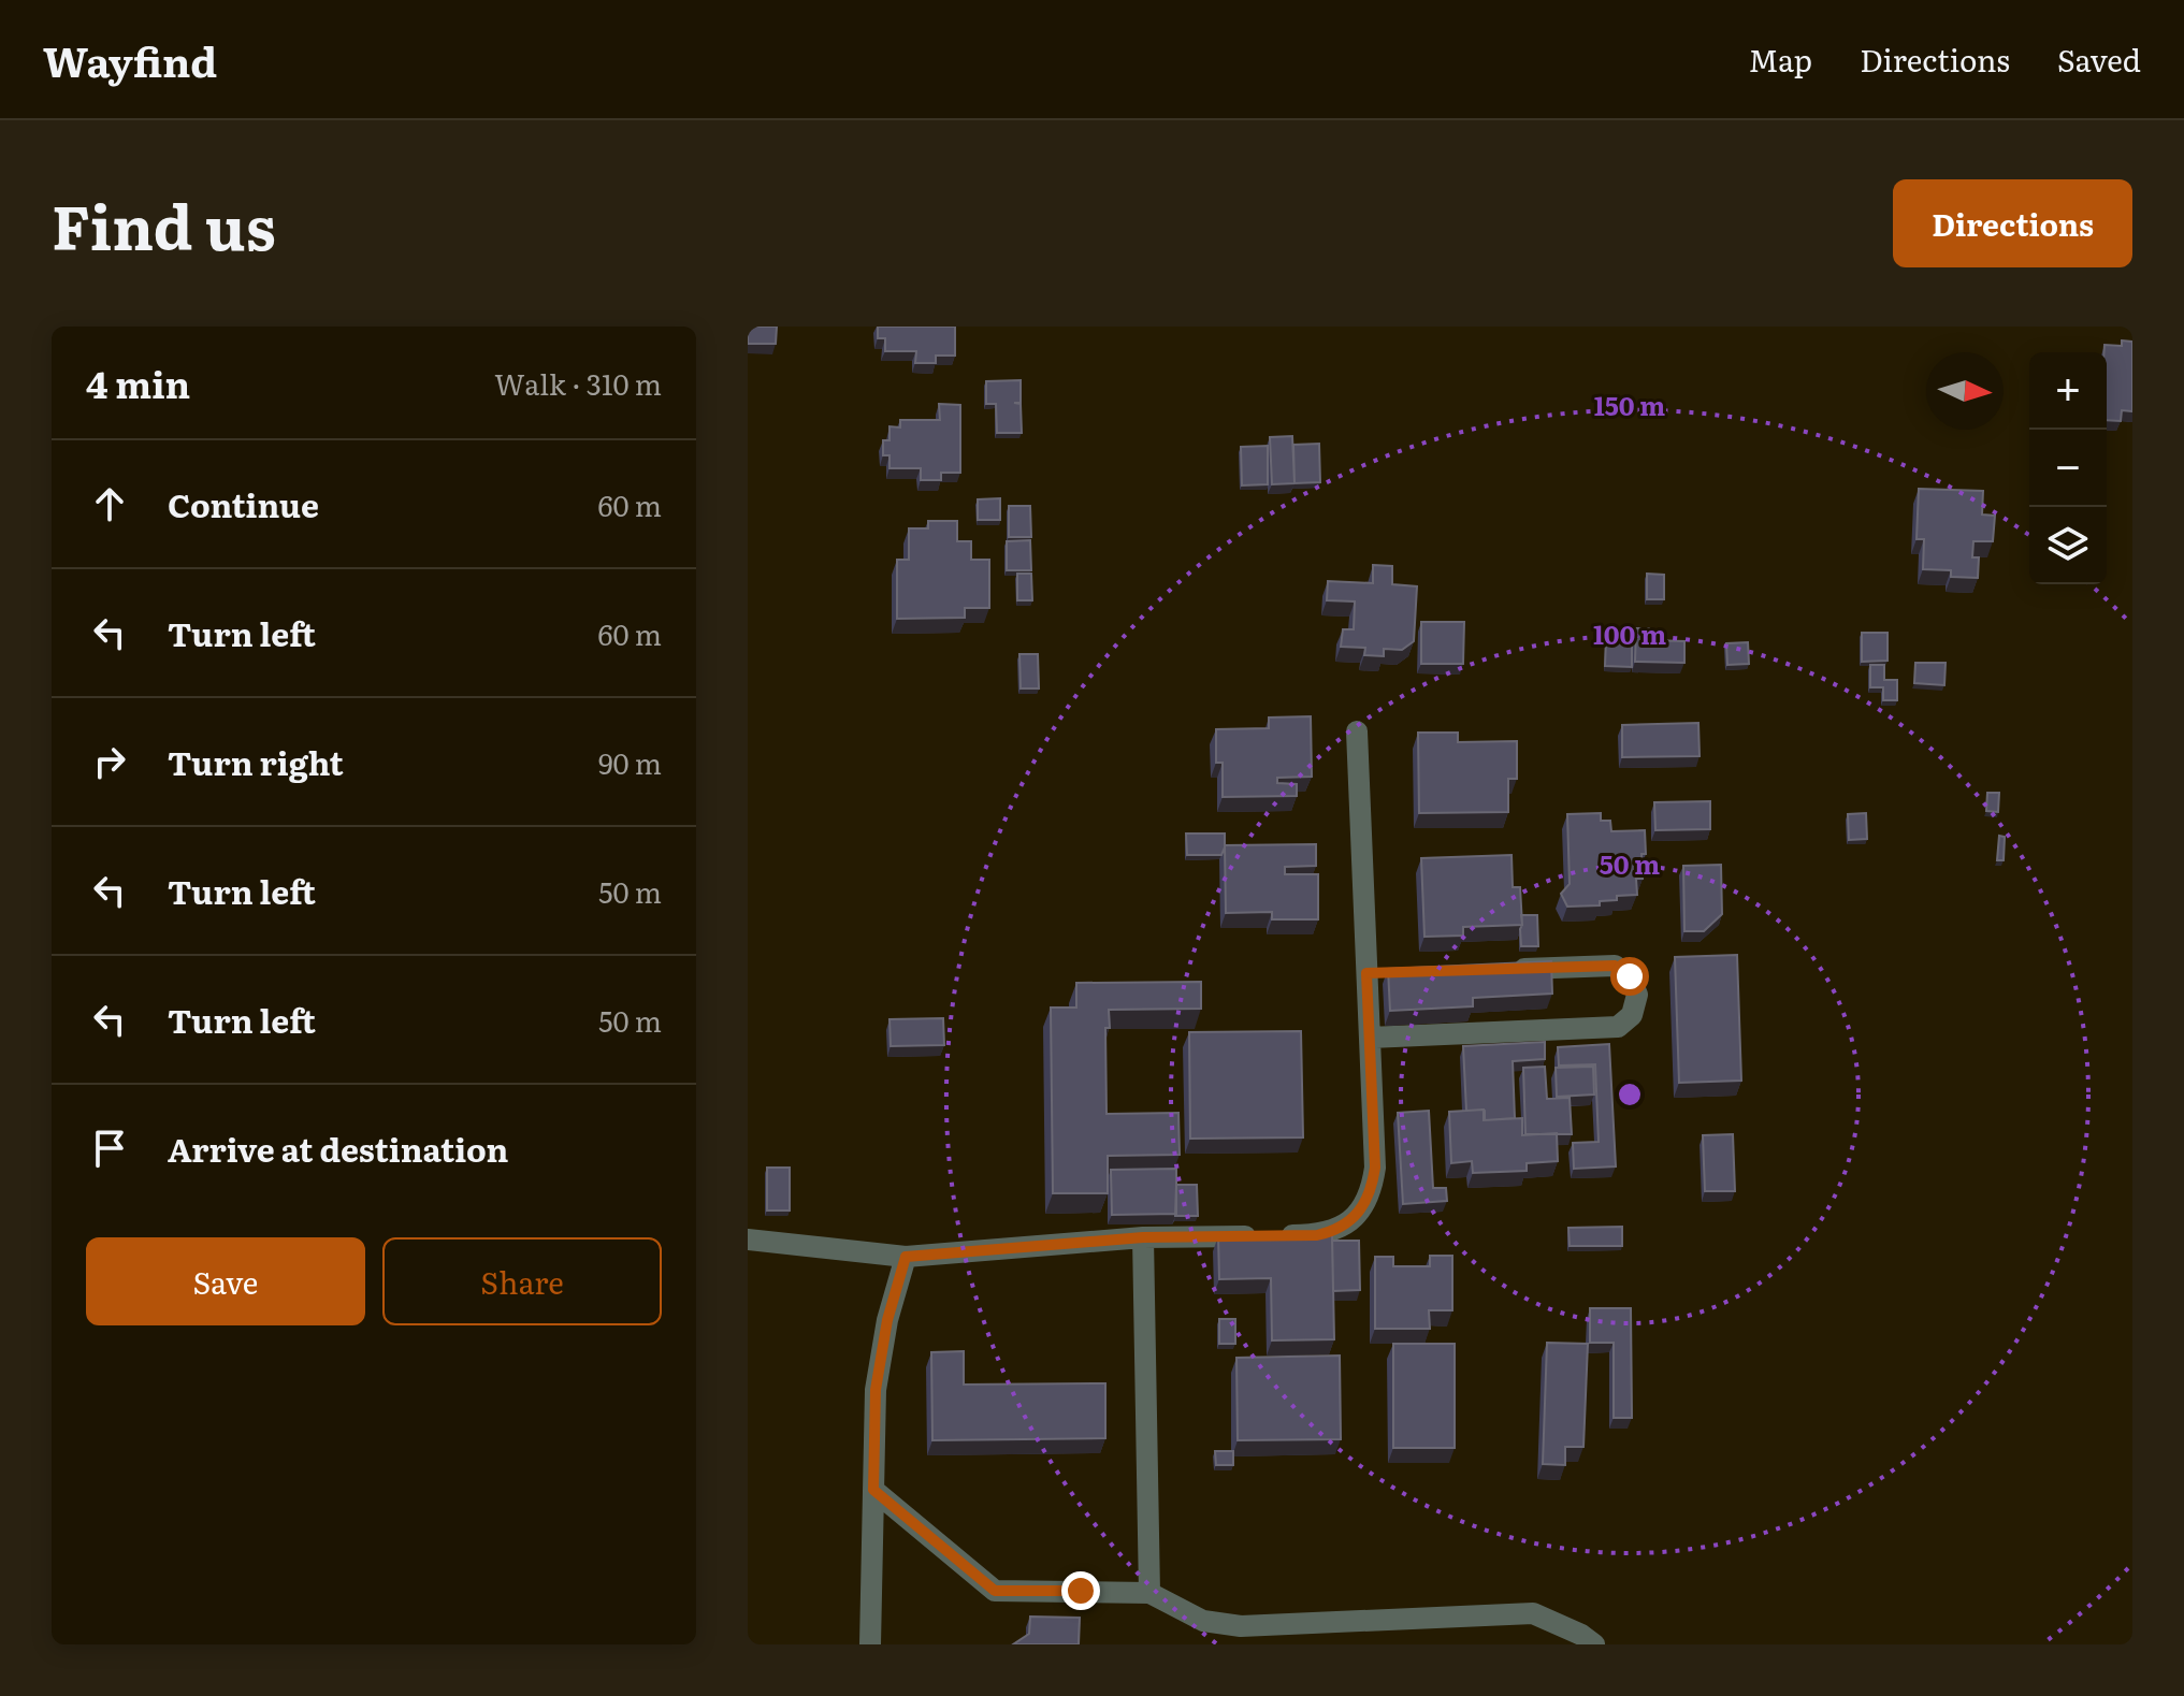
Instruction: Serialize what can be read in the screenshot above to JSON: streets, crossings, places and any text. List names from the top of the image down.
{
  "north": "right",
  "page": {
    "header": "Wayfind",
    "nav": ["Map", "Directions", "Saved"],
    "title": "Find us",
    "buttons": [
      "Directions",
      ["Save", "Share"]
    ],
    "heading": ["4 min", "Walk · 310 m"],
    "map_buttons": ["+", "−"],
    "list": [
      ["Continue", "60 m"],
      ["Turn left", "60 m"],
      ["Turn right", "90 m"],
      ["Turn left", "50 m"],
      ["Turn left", "50 m"],
      "Arrive at destination"
    ]
  },
  "rings": ["150 m", "100 m", "50 m"]
}
